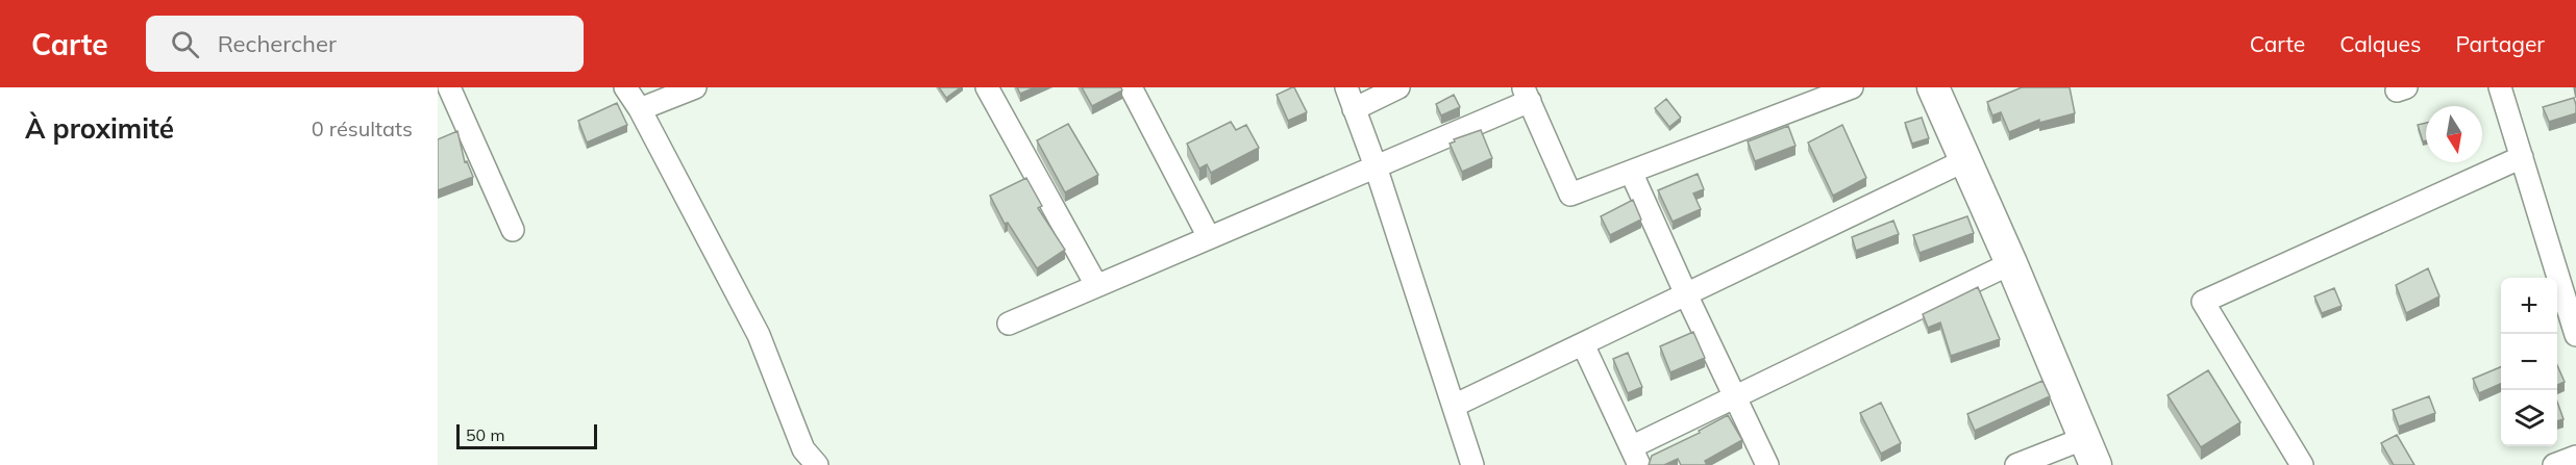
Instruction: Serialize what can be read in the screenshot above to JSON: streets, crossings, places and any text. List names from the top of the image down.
{
  "scale_bar": "50 m",
  "north": "bottom",
  "page": {
    "header": "Carte",
    "search": "Rechercher",
    "nav": ["Carte", "Calques", "Partager"],
    "heading": ["À proximité", "0 résultats"],
    "map_buttons": ["+", "−"],
    "scale": "50 m"
  }
}
